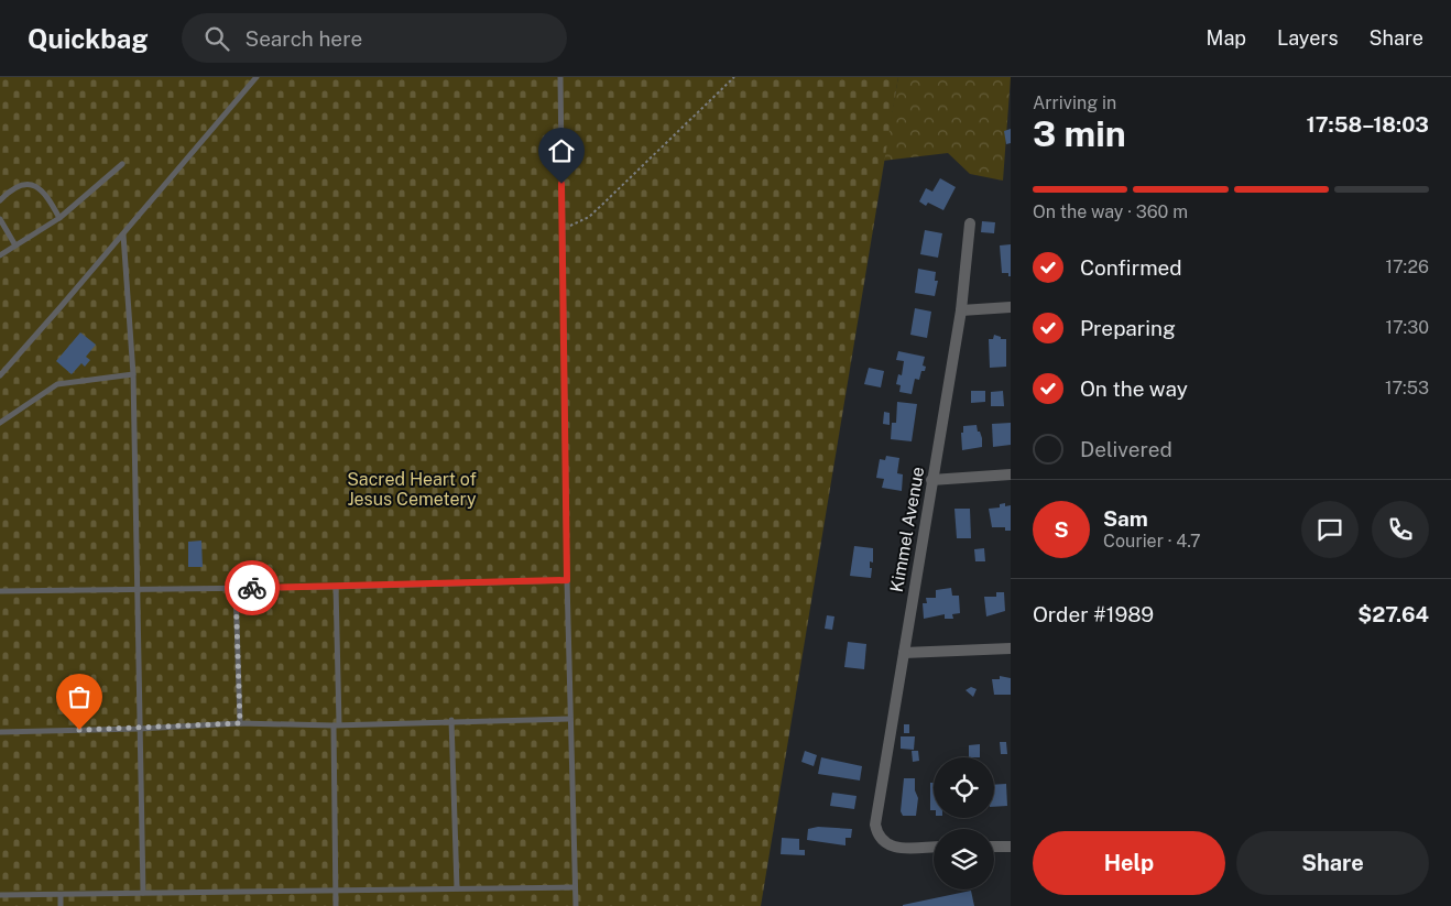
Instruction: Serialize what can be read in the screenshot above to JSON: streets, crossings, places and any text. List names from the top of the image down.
{
  "streets": {
    "street": ["Kimmel Avenue"]
  },
  "parks": ["Sacred Heart of Jesus Cemetery"],
  "page": {
    "header": "Quickbag",
    "search": "Search here",
    "nav": ["Map", "Layers", "Share"],
    "heading": ["3 min", "Arriving in", "17:58–18:03"],
    "panel": [
      "Sam",
      "Courier · 4.7",
      "Order #1989",
      "$27.64"
    ],
    "bar": "On the way · 360 m",
    "list": [
      ["Confirmed", "17:26"],
      ["Preparing", "17:30"],
      ["On the way", "17:53"],
      "Delivered"
    ],
    "round": "S",
    "buttons": ["Help", "Share"]
  }
}
